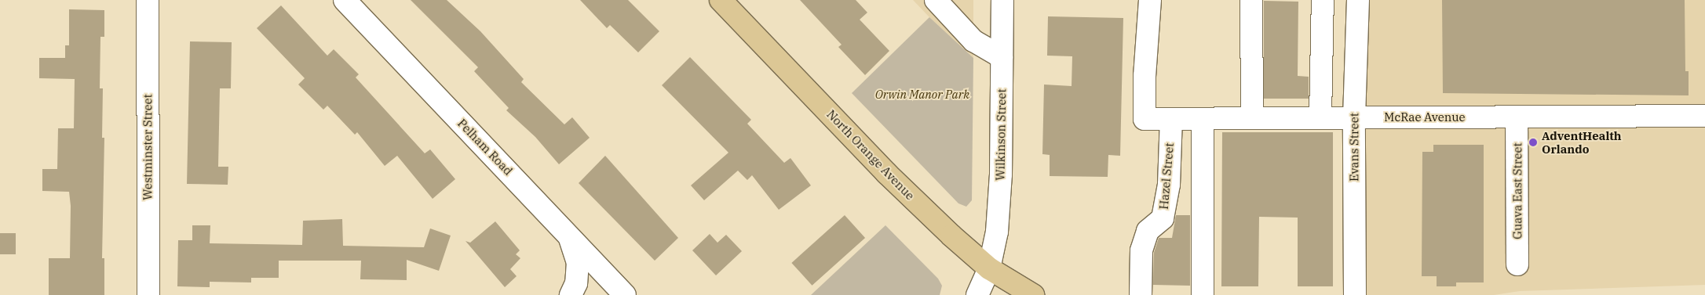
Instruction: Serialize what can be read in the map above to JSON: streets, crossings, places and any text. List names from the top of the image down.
{
  "streets": {
    "main road": ["North Orange Avenue"],
    "street": [
      "McRae Avenue",
      "Wilkinson Street",
      "Westminster Street",
      "Pelham Road",
      "Evans Street",
      "Hazel Street",
      "Guava East Street"
    ]
  },
  "crossings": [
    ["McRae Avenue", "Evans Street"],
    ["McRae Avenue", "Hazel Street"],
    ["McRae Avenue", "Guava East Street"],
    ["Wilkinson Street", "North Orange Avenue"]
  ],
  "parks": ["Orwin Manor Park"],
  "places": ["AdventHealth Orlando"]
}
